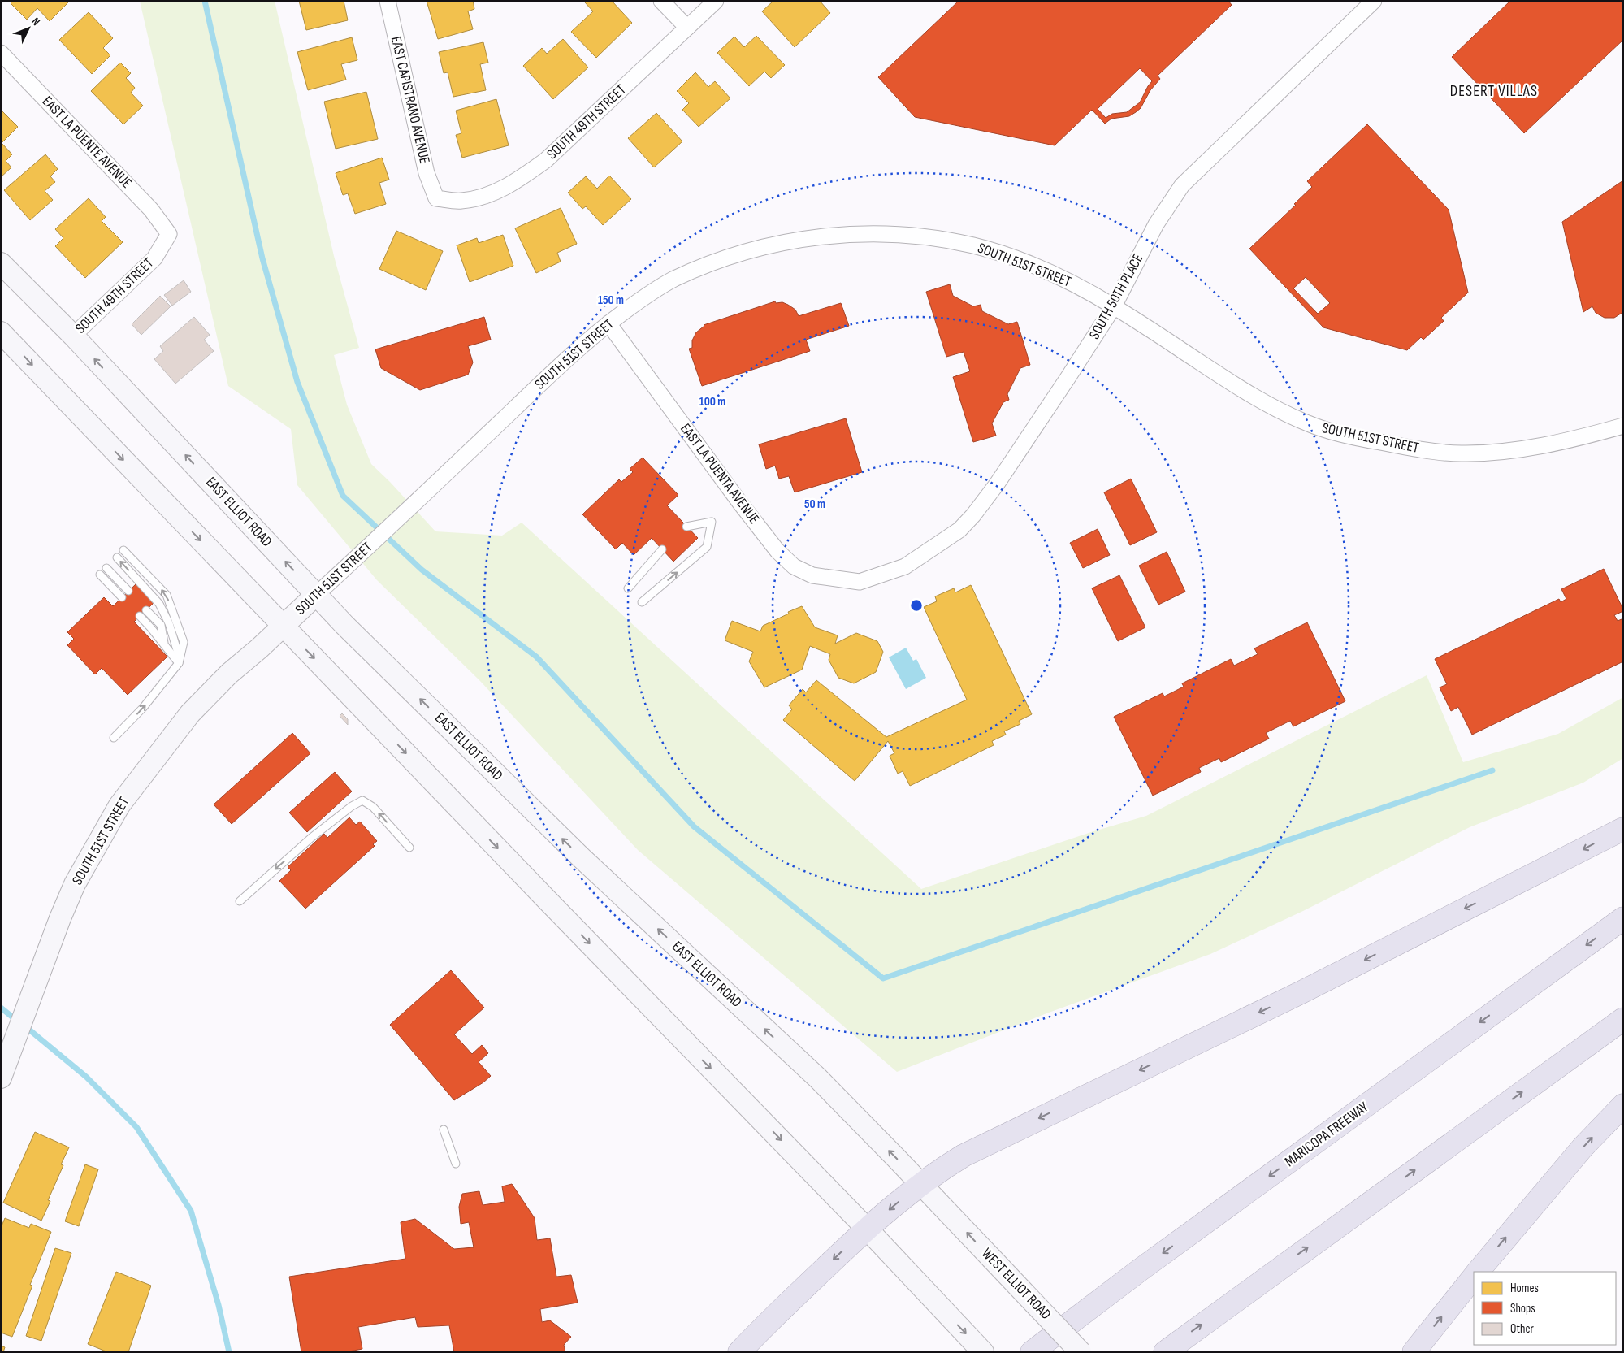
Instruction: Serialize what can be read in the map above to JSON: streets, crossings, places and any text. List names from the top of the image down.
{
  "streets": {
    "highway": ["MARICOPA FREEWAY"],
    "main road": ["SOUTH 51ST STREET", "EAST ELLIOT ROAD", "WEST ELLIOT ROAD"],
    "street": [
      "EAST CAPISTRANO AVENUE",
      "SOUTH 49TH STREET",
      "EAST LA PUENTE AVENUE",
      "SOUTH 50TH PLACE",
      "EAST LA PUENTA AVENUE"
    ]
  },
  "crossings": [
    ["EAST CAPISTRANO AVENUE", "SOUTH 49TH STREET"],
    ["SOUTH 49TH STREET", "EAST LA PUENTE AVENUE"],
    ["SOUTH 49TH STREET", "EAST ELLIOT ROAD"],
    ["SOUTH 51ST STREET", "SOUTH 50TH PLACE"],
    ["SOUTH 51ST STREET", "EAST LA PUENTA AVENUE"],
    ["SOUTH 51ST STREET", "EAST ELLIOT ROAD"],
    ["SOUTH 50TH PLACE", "EAST LA PUENTA AVENUE"],
    ["EAST ELLIOT ROAD", "WEST ELLIOT ROAD"]
  ],
  "districts": ["DESERT VILLAS"],
  "legend": ["Homes", "Shops", "Other"],
  "north": "top right",
  "rings": ["150 m", "100 m", "50 m"]
}
